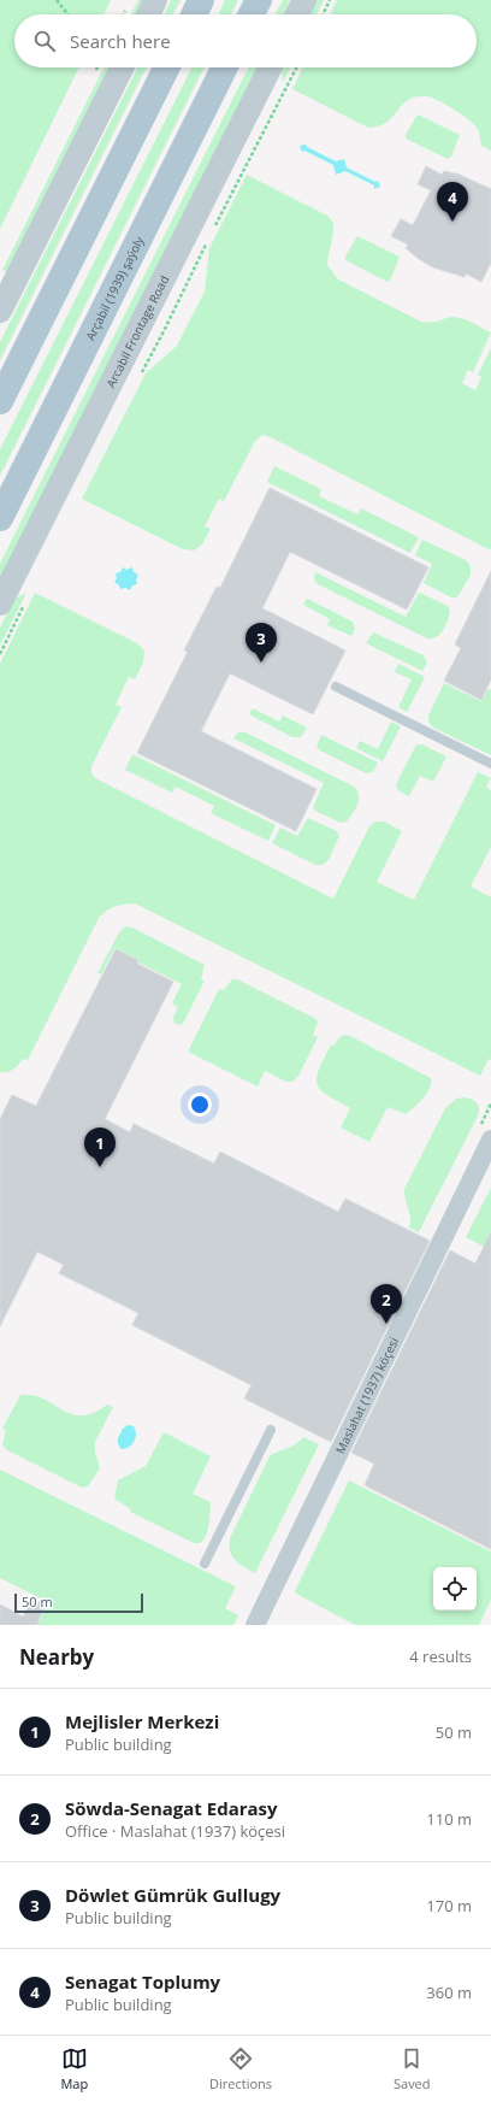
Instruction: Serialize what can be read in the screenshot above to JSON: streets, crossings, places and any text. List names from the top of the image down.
{
  "streets": {
    "main road": ["Arçabil (1939) şaýoly"],
    "street": ["Arcabil Frontage Road", "Maslahat (1937) köçesi"]
  },
  "scale_bar": "50 m",
  "page": {
    "search": "Search here",
    "pins": [
      "4",
      "3",
      "1",
      "2"
    ],
    "scale": "50 m",
    "heading": ["Nearby", "4 results"],
    "list": [
      {
        "mark": "1",
        "name": "Mejlisler Merkezi",
        "note": "Public building",
        "value": "50 m"
      },
      {
        "mark": "2",
        "name": "Söwda-Senagat Edarasy",
        "note": "Office · Maslahat (1937) köçesi",
        "value": "110 m"
      },
      {
        "mark": "3",
        "name": "Döwlet Gümrük Gullugy",
        "note": "Public building",
        "value": "170 m"
      },
      {
        "mark": "4",
        "name": "Senagat Toplumy",
        "note": "Public building",
        "value": "360 m"
      }
    ],
    "nav": ["Map", "Directions", "Saved"]
  }
}
